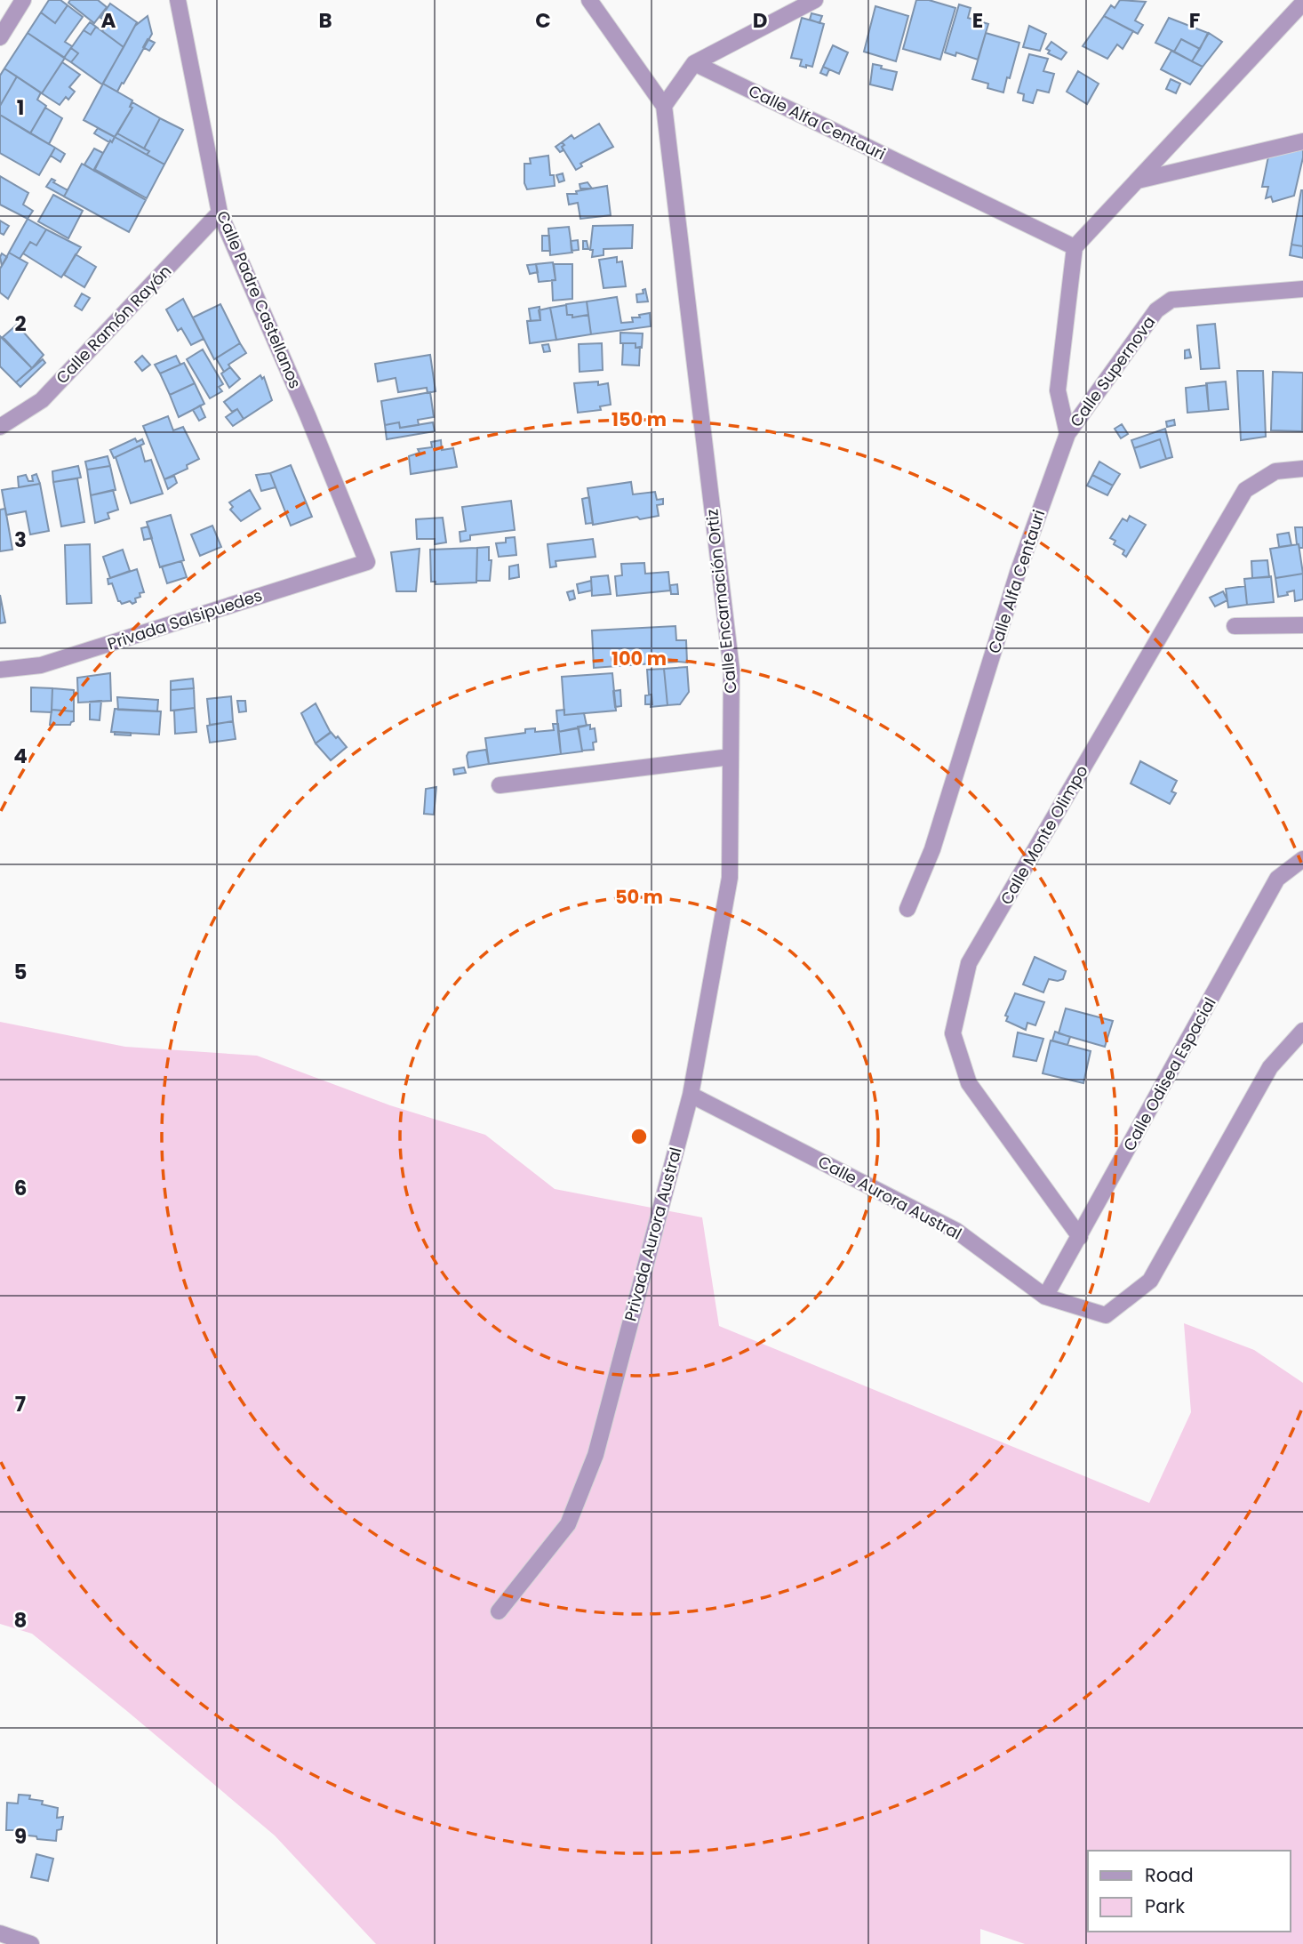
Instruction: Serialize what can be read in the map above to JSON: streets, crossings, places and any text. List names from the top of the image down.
{
  "streets": {
    "street": [
      "Calle Alfa Centauri",
      "Calle Padre Castellanos",
      "Calle Ramón Rayón",
      "Calle Supernova",
      "Calle Encarnación Ortiz",
      "Privada Salsipuedes",
      "Calle Monte Olimpo",
      "Calle Odisea Espacial",
      "Calle Aurora Austral",
      "Privada Aurora Austral"
    ]
  },
  "crossings": [
    ["Calle Alfa Centauri", "Calle Supernova"],
    ["Calle Padre Castellanos", "Calle Ramón Rayón"],
    ["Calle Padre Castellanos", "Privada Salsipuedes"],
    ["Calle Encarnación Ortiz", "Calle Aurora Austral"],
    ["Calle Encarnación Ortiz", "Privada Aurora Austral"],
    ["Calle Monte Olimpo", "Calle Odisea Espacial"],
    ["Calle Odisea Espacial", "Calle Aurora Austral"],
    ["Calle Aurora Austral", "Privada Aurora Austral"]
  ],
  "legend": ["Road", "Park"],
  "grid": {
    "columns": [
      "A",
      "B",
      "C",
      "D",
      "E",
      "F"
    ],
    "rows": [
      "1",
      "2",
      "3",
      "4",
      "5",
      "6",
      "7",
      "8",
      "9"
    ]
  },
  "rings": ["150 m", "100 m", "50 m"]
}
